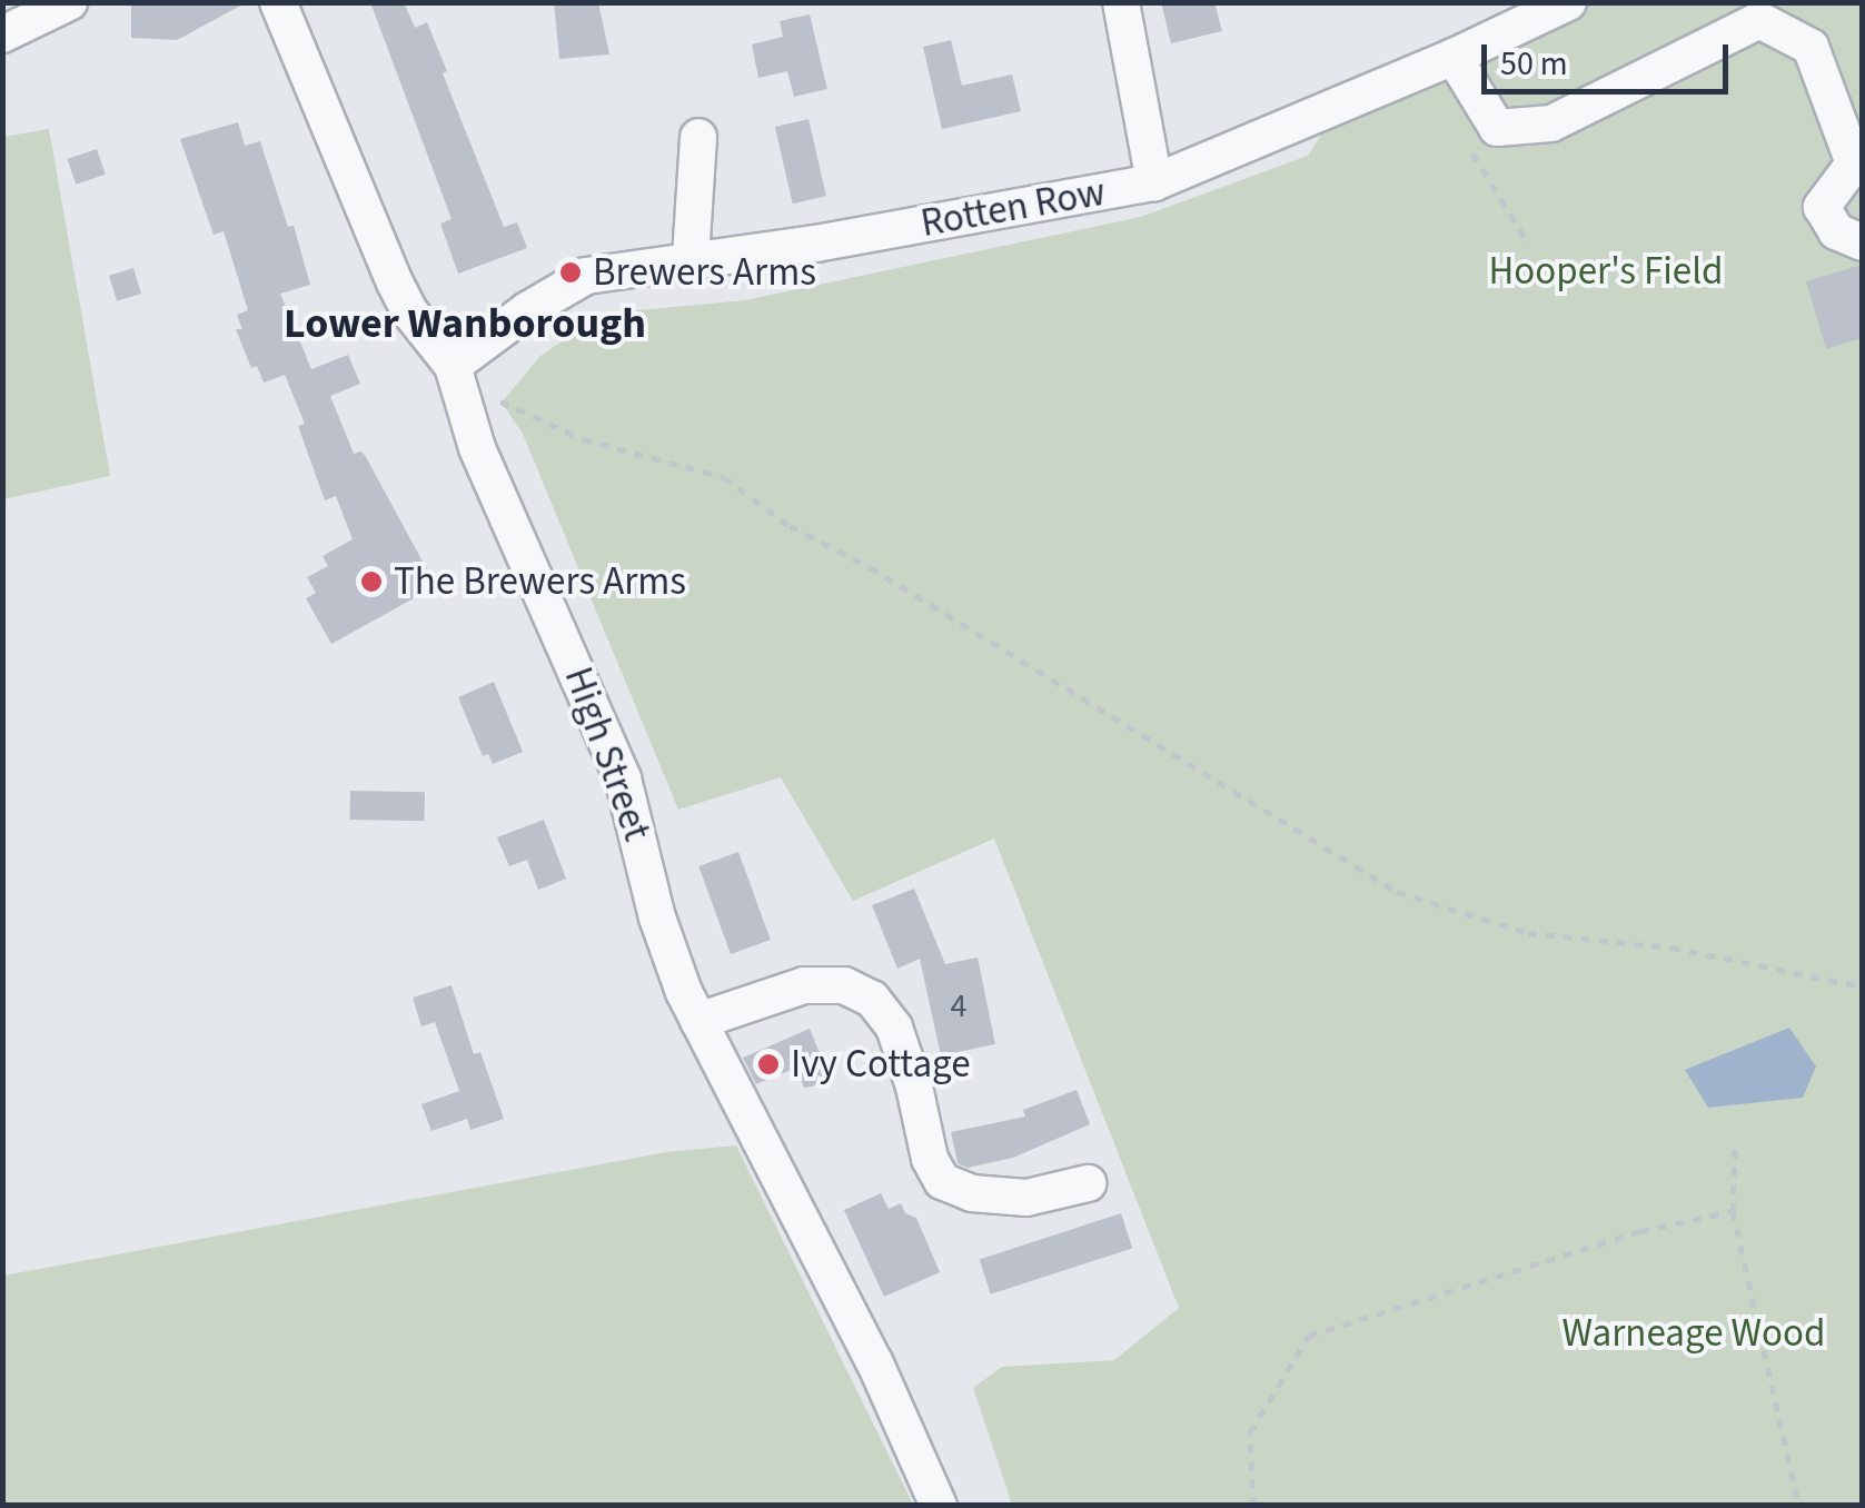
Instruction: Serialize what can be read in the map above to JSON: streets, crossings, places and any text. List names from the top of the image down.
{
  "streets": {
    "street": ["Rotten Row", "High Street"]
  },
  "crossings": [
    ["Rotten Row", "High Street"]
  ],
  "districts": ["Lower Wanborough"],
  "parks": ["Hooper's Field", "Warneage Wood"],
  "places": ["Brewers Arms", "The Brewers Arms", "Ivy Cottage"],
  "house_numbers": ["4"],
  "scale_bar": "50 m"
}
